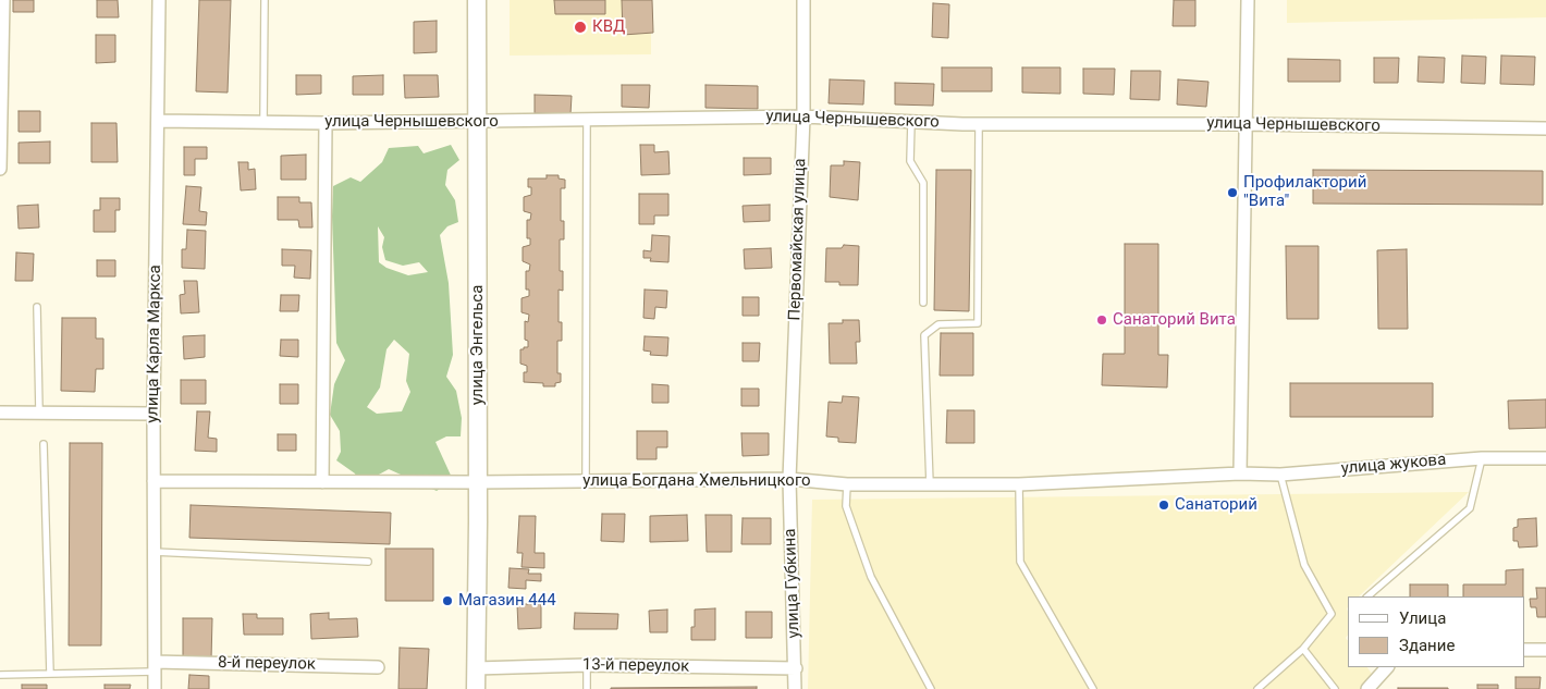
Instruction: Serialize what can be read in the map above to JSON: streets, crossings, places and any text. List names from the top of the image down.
{
  "streets": {
    "street": [
      "улица Чернышевского",
      "Первомайская улица",
      "улица Карла Маркса",
      "улица Энгельса",
      "улица жукова",
      "улица Богдана Хмельницкого",
      "улица Губкина",
      "8-й переулок",
      "13-й переулок"
    ]
  },
  "crossings": [
    ["улица Чернышевского", "Первомайская улица"],
    ["улица Чернышевского", "улица Карла Маркса"],
    ["улица Чернышевского", "улица Энгельса"],
    ["Первомайская улица", "улица Богдана Хмельницкого"],
    ["Первомайская улица", "улица Губкина"],
    ["улица Карла Маркса", "улица Богдана Хмельницкого"],
    ["улица Карла Маркса", "8-й переулок"],
    ["улица Энгельса", "улица Богдана Хмельницкого"],
    ["улица Энгельса", "13-й переулок"],
    ["улица жукова", "улица Богдана Хмельницкого"],
    ["улица Богдана Хмельницкого", "улица Губкина"],
    ["улица Губкина", "13-й переулок"]
  ],
  "places": [
    "КВД",
    "Профилакторий \"Вита\"",
    "Санаторий Вита",
    "Санаторий",
    "Магазин 444"
  ],
  "legend": ["Улица", "Здание"]
}
